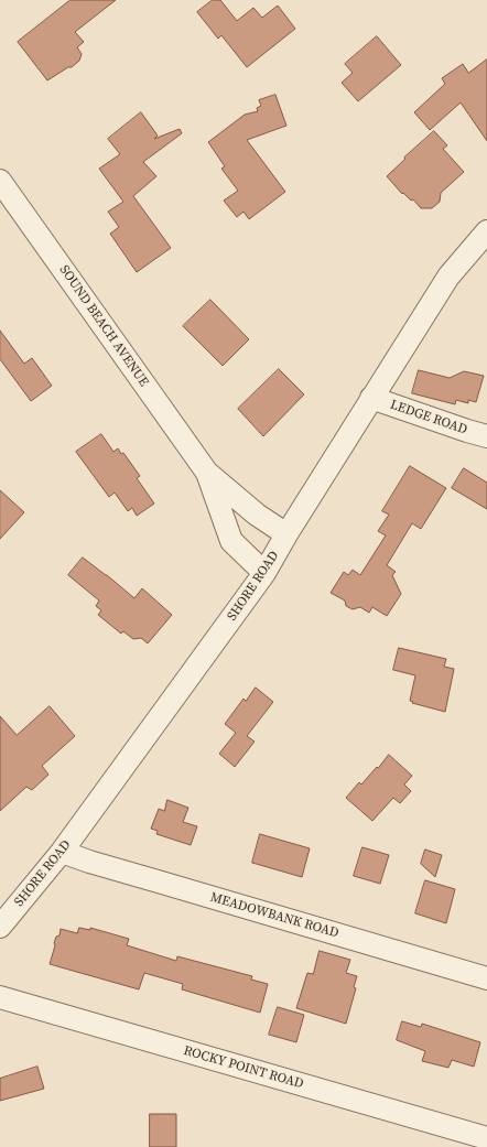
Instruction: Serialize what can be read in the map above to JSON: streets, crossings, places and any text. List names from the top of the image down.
{
  "streets": {
    "street": [
      "SOUND BEACH AVENUE",
      "LEDGE ROAD",
      "SHORE ROAD",
      "MEADOWBANK ROAD",
      "ROCKY POINT ROAD"
    ]
  },
  "crossings": [
    ["SOUND BEACH AVENUE", "SHORE ROAD"],
    ["LEDGE ROAD", "SHORE ROAD"],
    ["SHORE ROAD", "MEADOWBANK ROAD"]
  ]
}
